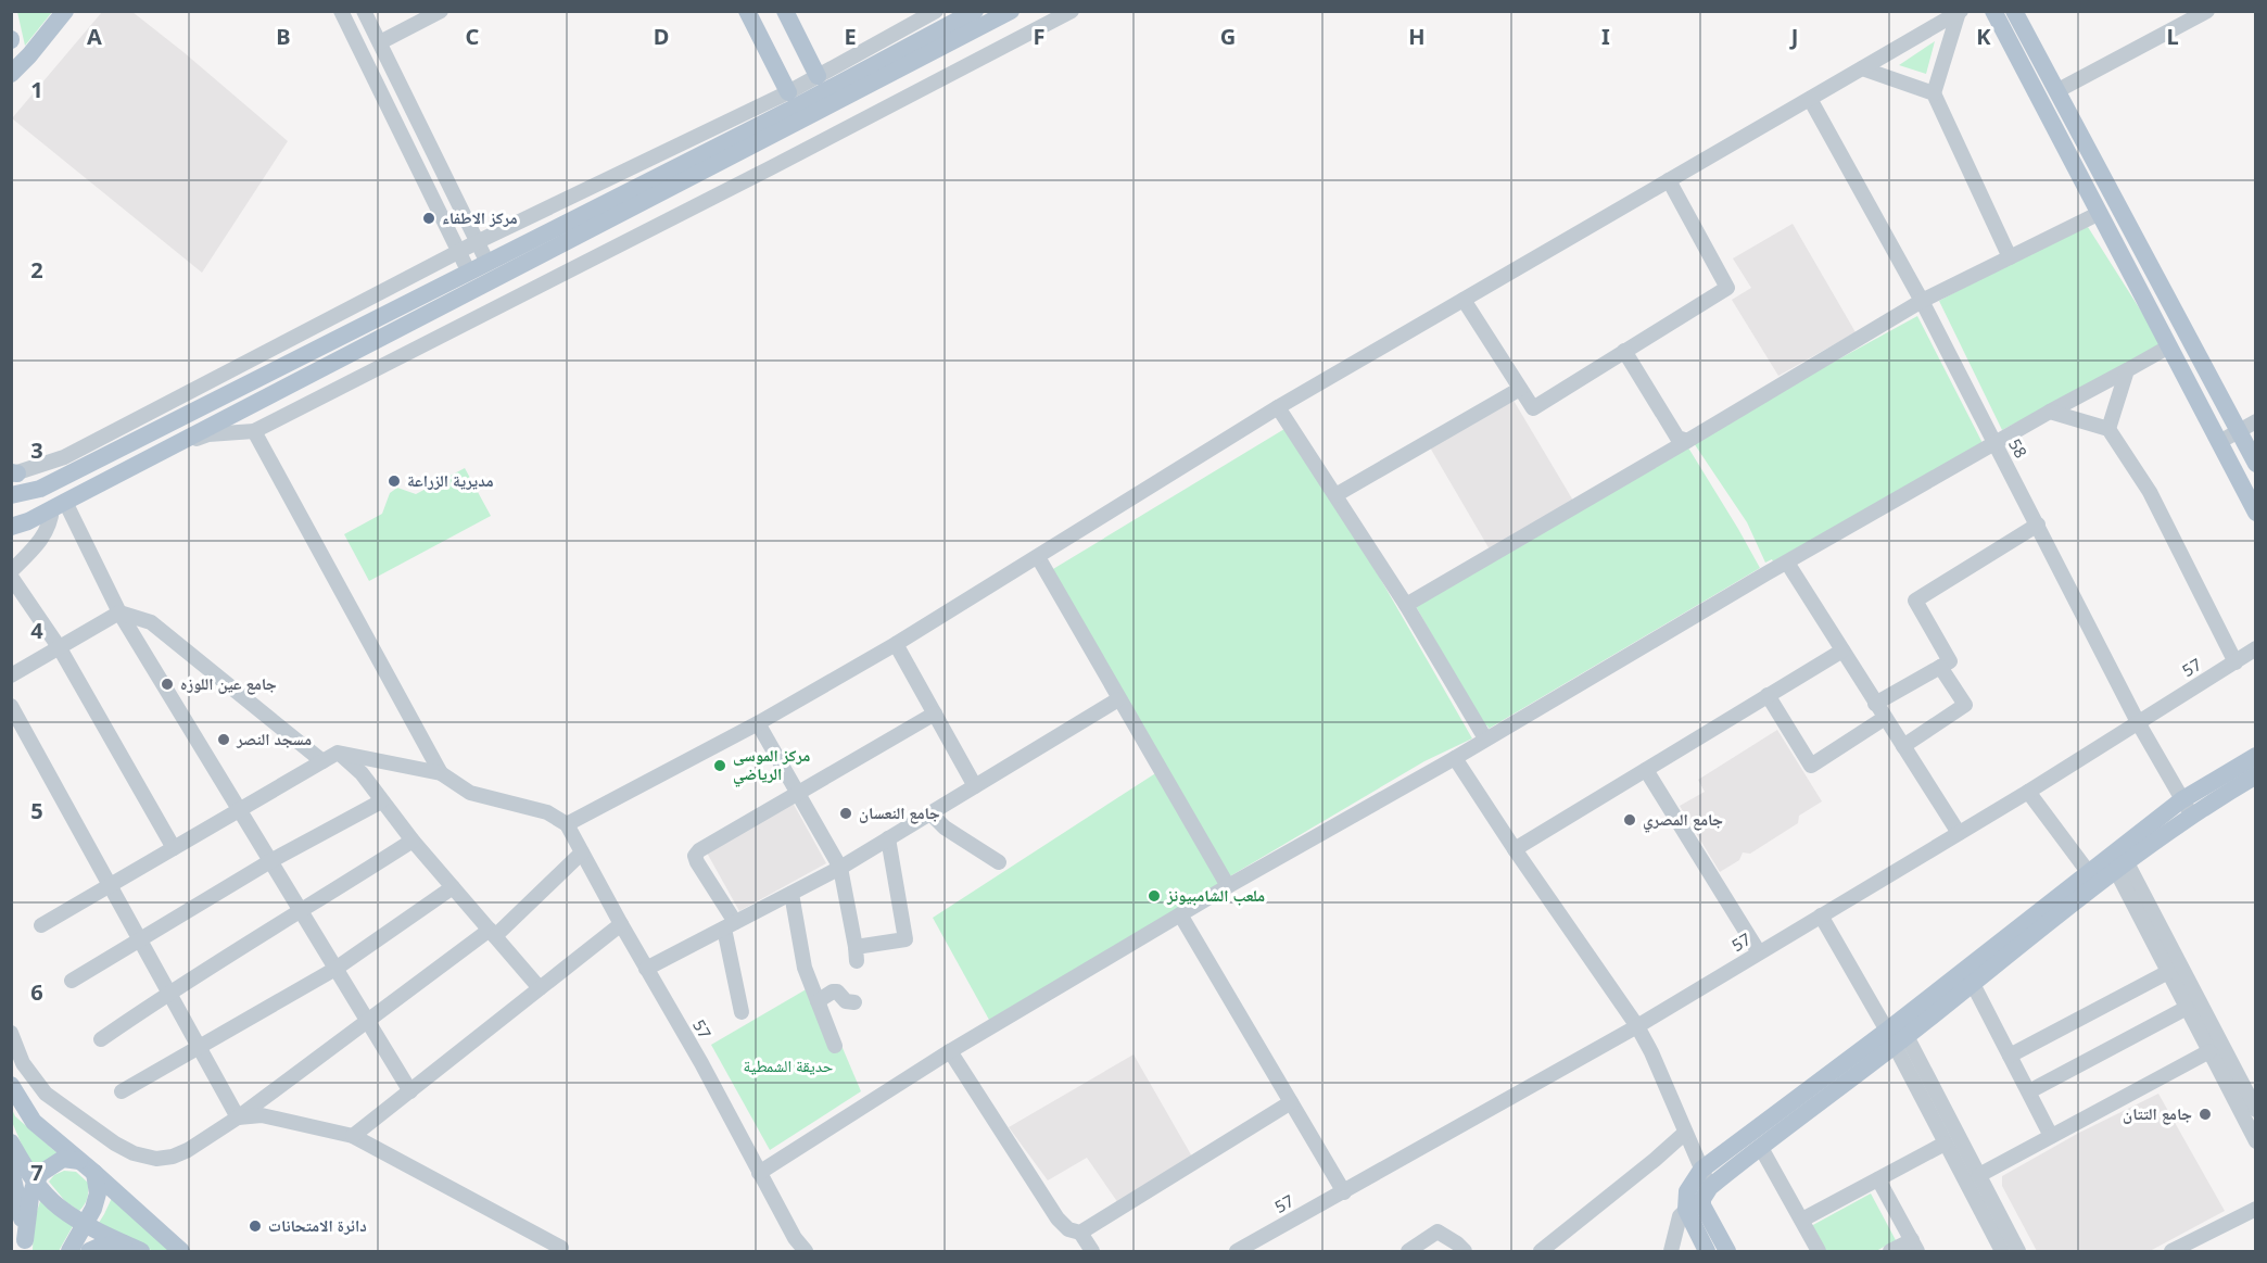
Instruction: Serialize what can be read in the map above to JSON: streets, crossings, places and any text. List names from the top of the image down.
{
  "streets": {
    "street": ["58", "57"]
  },
  "crossings": [
    ["58", "57"]
  ],
  "parks": ["حديقة الشمطية"],
  "places": [
    "مركز الاطفاء",
    "مديرية الزراعة",
    "جامع عين اللوزه",
    "مسجد النصر",
    "مركز الموسى الرياضي",
    "جامع النعسان",
    "جامع المصري",
    "ملعب الشامبيونز",
    "جامع التتان",
    "دائرة الامتحانات"
  ],
  "grid": {
    "columns": [
      "A",
      "B",
      "C",
      "D",
      "E",
      "F",
      "G",
      "H",
      "I",
      "J",
      "K",
      "L"
    ],
    "rows": [
      "1",
      "2",
      "3",
      "4",
      "5",
      "6",
      "7"
    ]
  }
}
